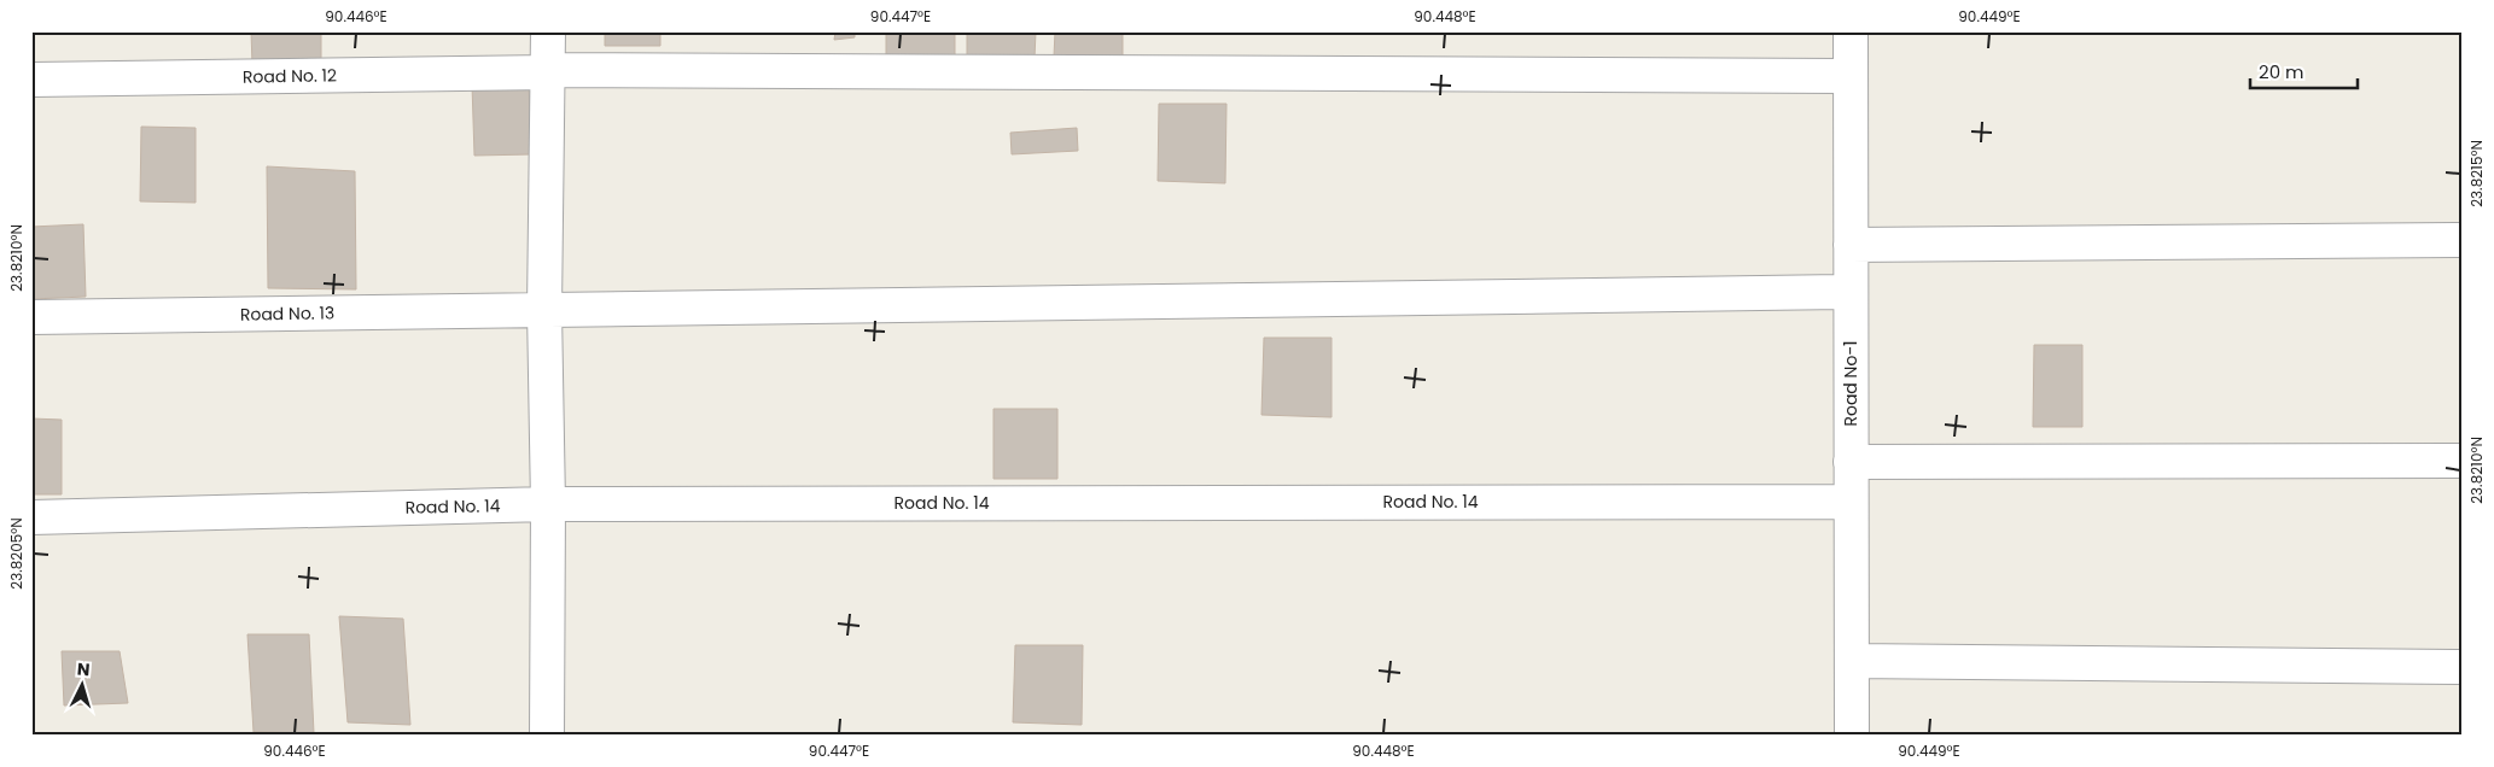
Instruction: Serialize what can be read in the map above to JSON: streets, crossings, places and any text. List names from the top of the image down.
{
  "streets": {
    "street": [
      "Road No. 12",
      "Road No. 13",
      "Road No-1",
      "Road No. 14"
    ]
  },
  "crossings": [
    ["Road No. 12", "Road No-1"],
    ["Road No. 13", "Road No-1"],
    ["Road No-1", "Road No. 14"]
  ],
  "scale_bar": "20 m",
  "north": "top",
  "coordinates": [
    "90.446°E",
    "90.447°E",
    "90.448°E",
    "90.449°E",
    "23.8215°N",
    "23.8210°N",
    "23.8205°N"
  ]
}
